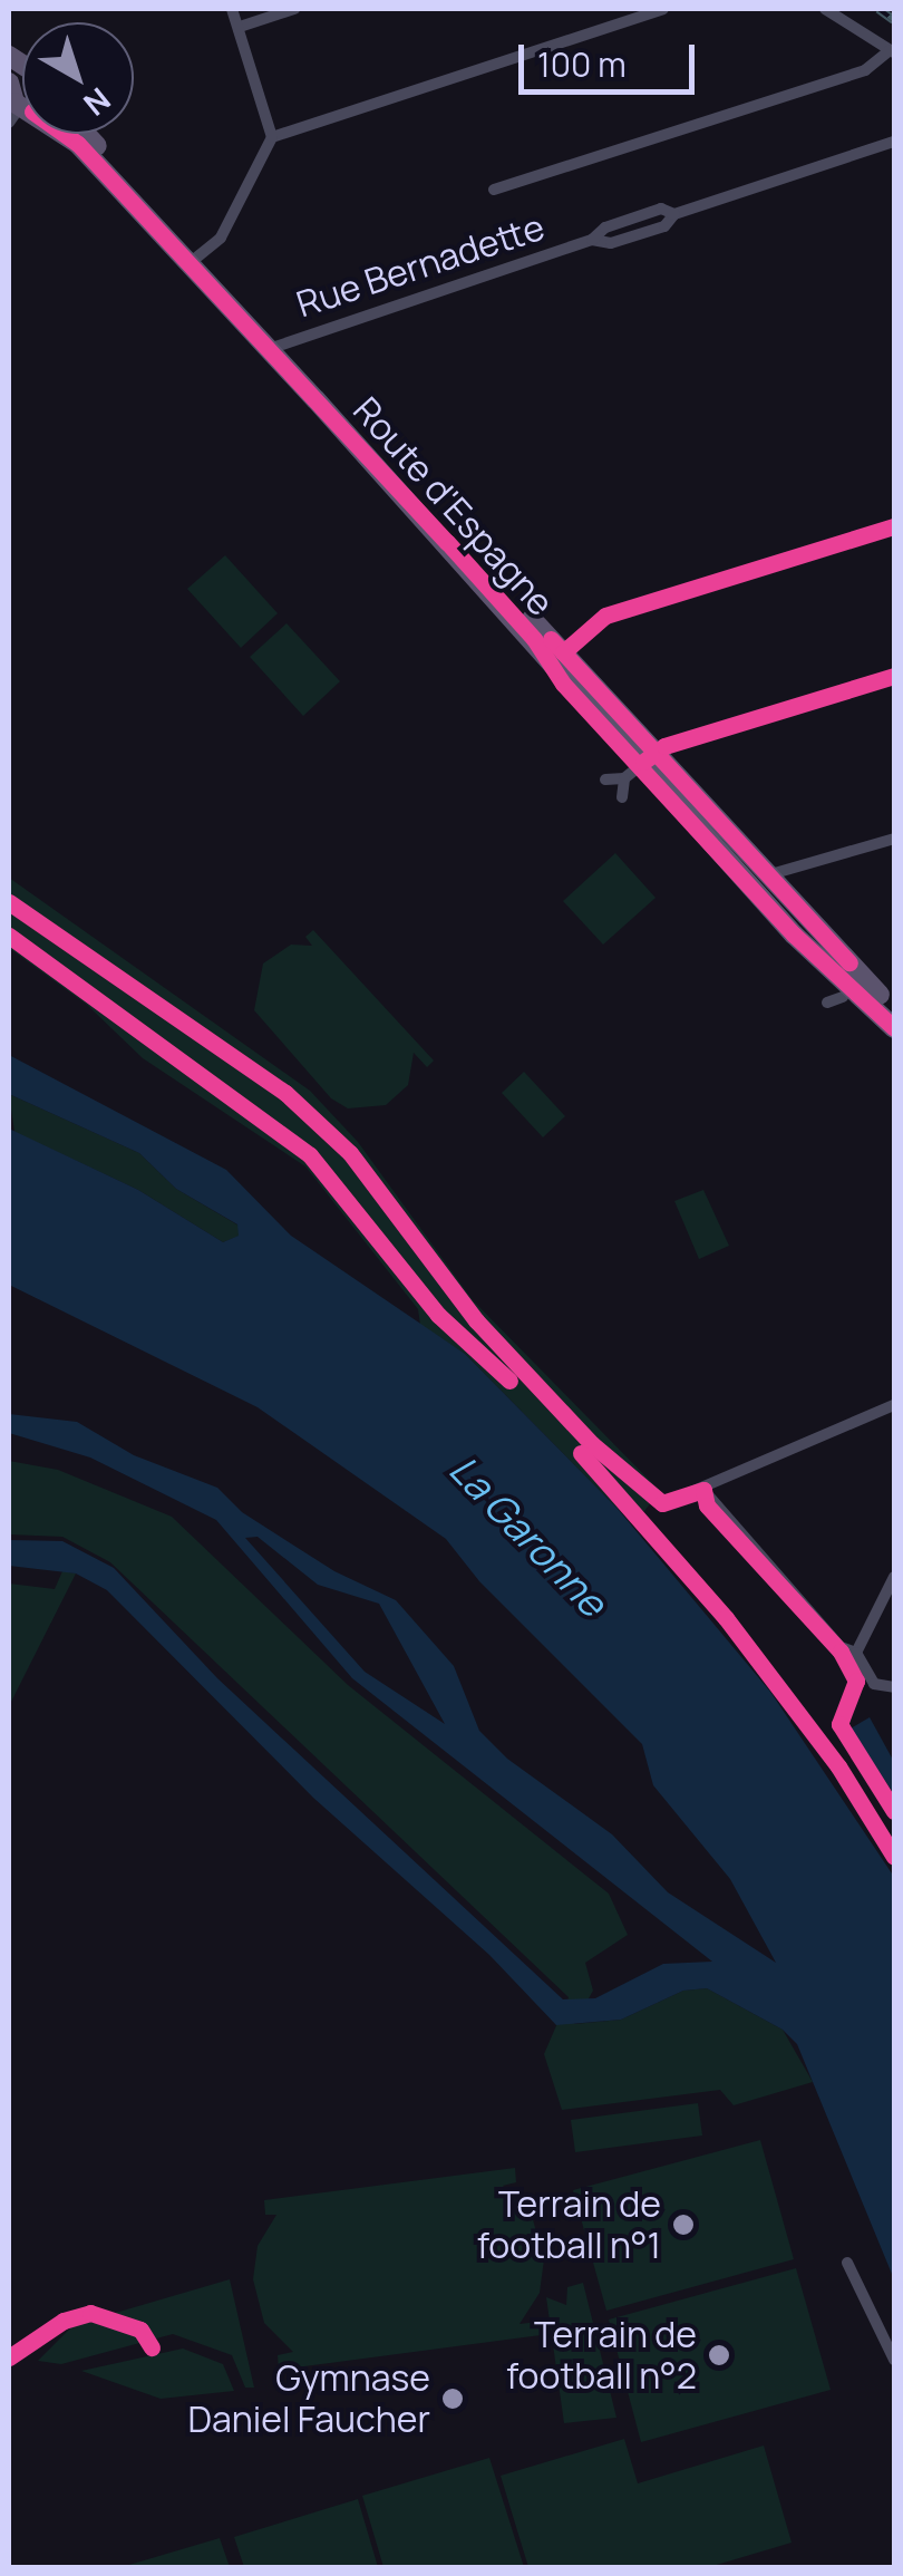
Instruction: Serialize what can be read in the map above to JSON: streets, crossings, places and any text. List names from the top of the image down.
{
  "streets": {
    "main road": ["Route d'Espagne"],
    "street": ["Rue Bernadette"]
  },
  "crossings": [
    ["Rue Bernadette", "Route d'Espagne"]
  ],
  "water": ["La Garonne"],
  "places": ["Terrain de football n°1", "Terrain de football n°2", "Gymnase Daniel Faucher"],
  "scale_bar": "100 m",
  "north": "bottom right"
}
